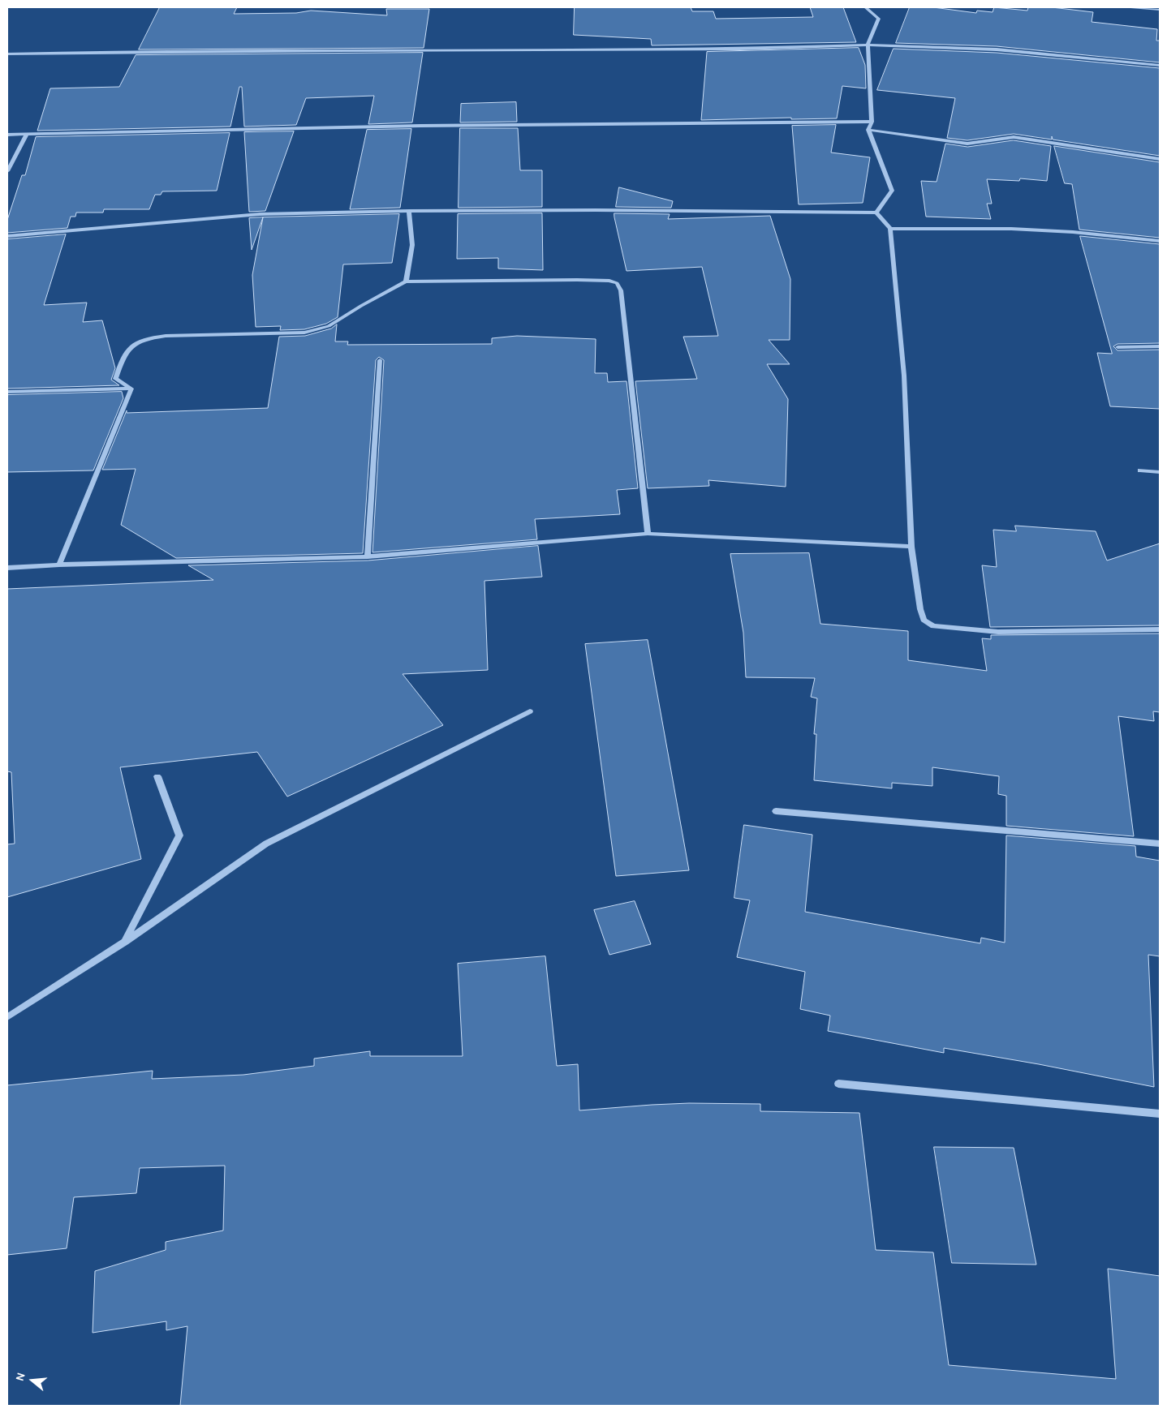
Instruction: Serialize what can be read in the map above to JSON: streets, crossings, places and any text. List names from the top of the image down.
{
  "north": "left"
}
